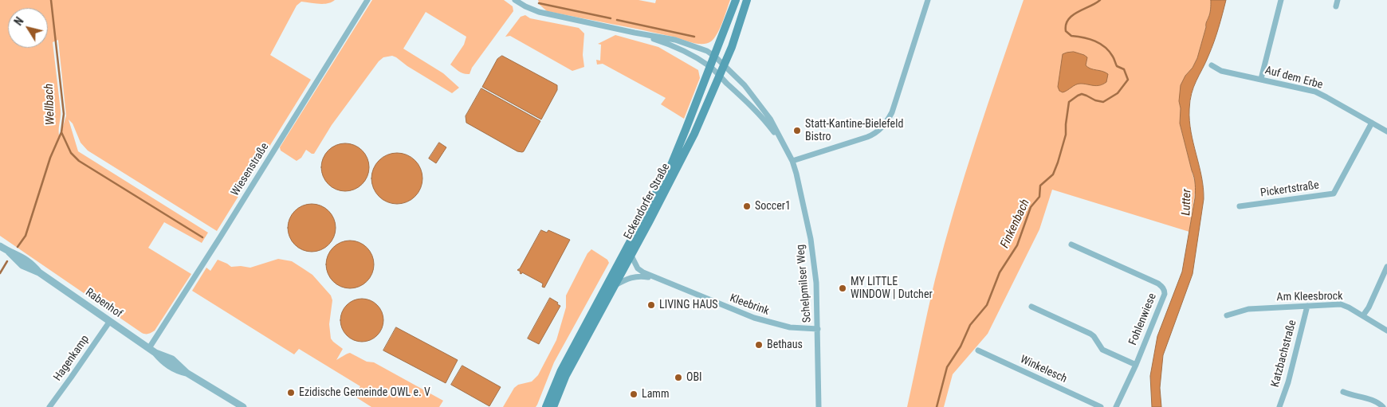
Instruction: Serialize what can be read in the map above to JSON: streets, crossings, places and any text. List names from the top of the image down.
{
  "streets": {
    "main road": ["Eckendorfer Straße"],
    "street": [
      "Auf dem Erbe",
      "Wiesenstraße",
      "Pickertstraße",
      "Schelpmilser Weg",
      "Am Kleesbrock",
      "Rabenhof",
      "Kleebrink",
      "Fohlenwiese",
      "Katzbachstraße",
      "Hagenkamp",
      "Winkelesch"
    ]
  },
  "crossings": [
    ["Auf dem Erbe", "Pickertstraße"],
    ["Wiesenstraße", "Rabenhof"],
    ["Eckendorfer Straße", "Schelpmilser Weg"],
    ["Eckendorfer Straße", "Kleebrink"],
    ["Schelpmilser Weg", "Kleebrink"],
    ["Am Kleesbrock", "Katzbachstraße"],
    ["Rabenhof", "Hagenkamp"]
  ],
  "water": ["Wellbach", "Lutter", "Finkenbach"],
  "places": [
    "Statt-Kantine-Bielefeld Bistro",
    "Soccer1",
    "MY LITTLE WINDOW | Dutcher",
    "LIVING HAUS",
    "Bethaus",
    "OBI",
    "Ezidische Gemeinde OWL e. V",
    "Lamm"
  ],
  "north": "top left"
}
